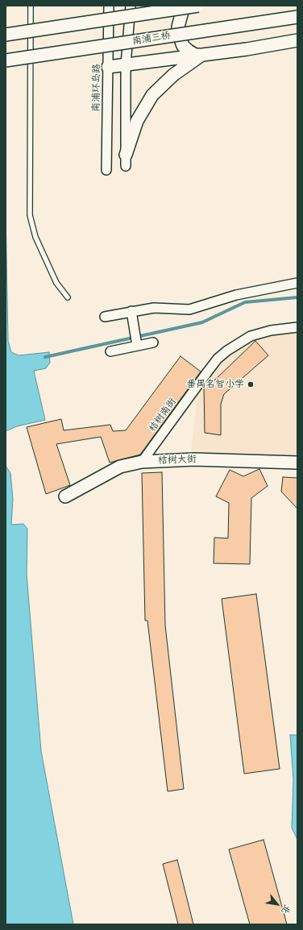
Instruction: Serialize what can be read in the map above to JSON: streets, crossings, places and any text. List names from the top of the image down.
{
  "streets": {
    "main road": ["南浦三桥", "桔树大街"],
    "street": ["南浦环岛路", "桔树南街"]
  },
  "crossings": [
    ["桔树南街", "桔树大街"]
  ],
  "places": ["番禺名智小学"],
  "north": "bottom right"
}
